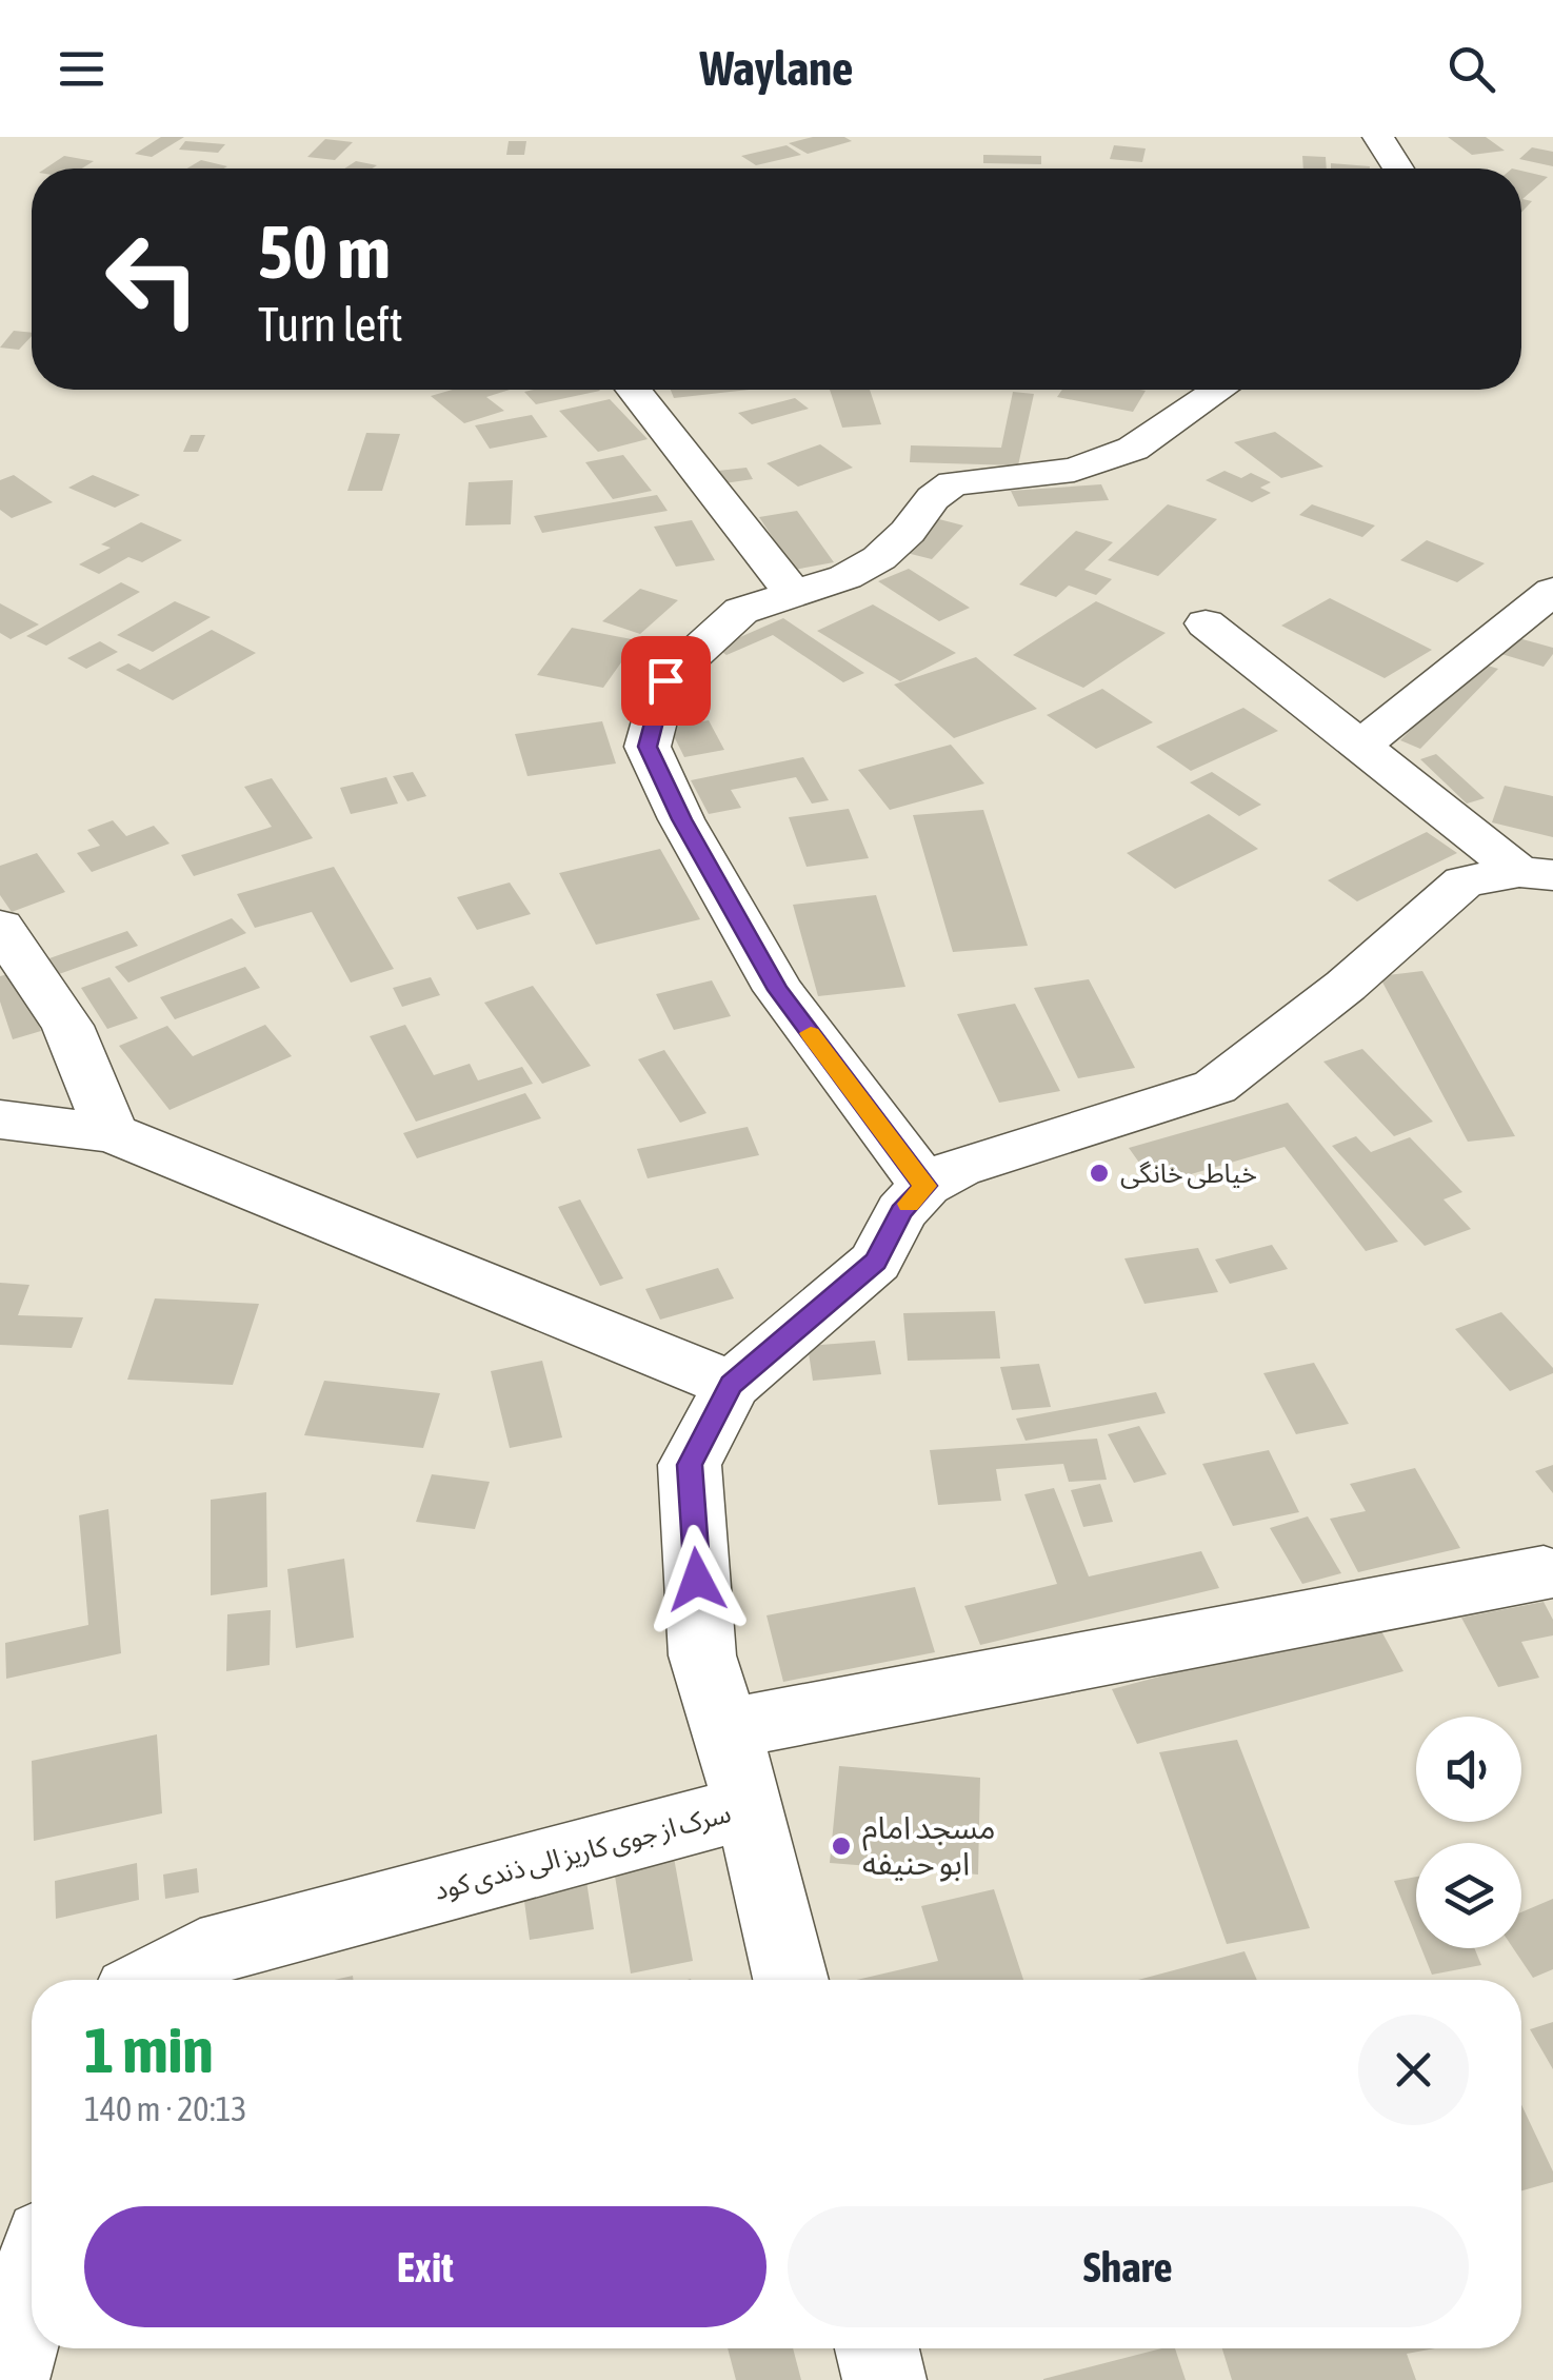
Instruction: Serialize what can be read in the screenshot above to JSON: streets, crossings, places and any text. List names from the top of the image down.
{
  "streets": {
    "street": ["سرک از جوی کاریز الی ذندی کود"]
  },
  "places": ["خیاطی خانگی", "مسجد امام ابو حنیفه"],
  "page": {
    "header": "Waylane",
    "turn": ["50 m", "Turn left"],
    "heading": ["1 min", "140 m · 20:13"],
    "buttons": ["Exit", "Share"]
  }
}
